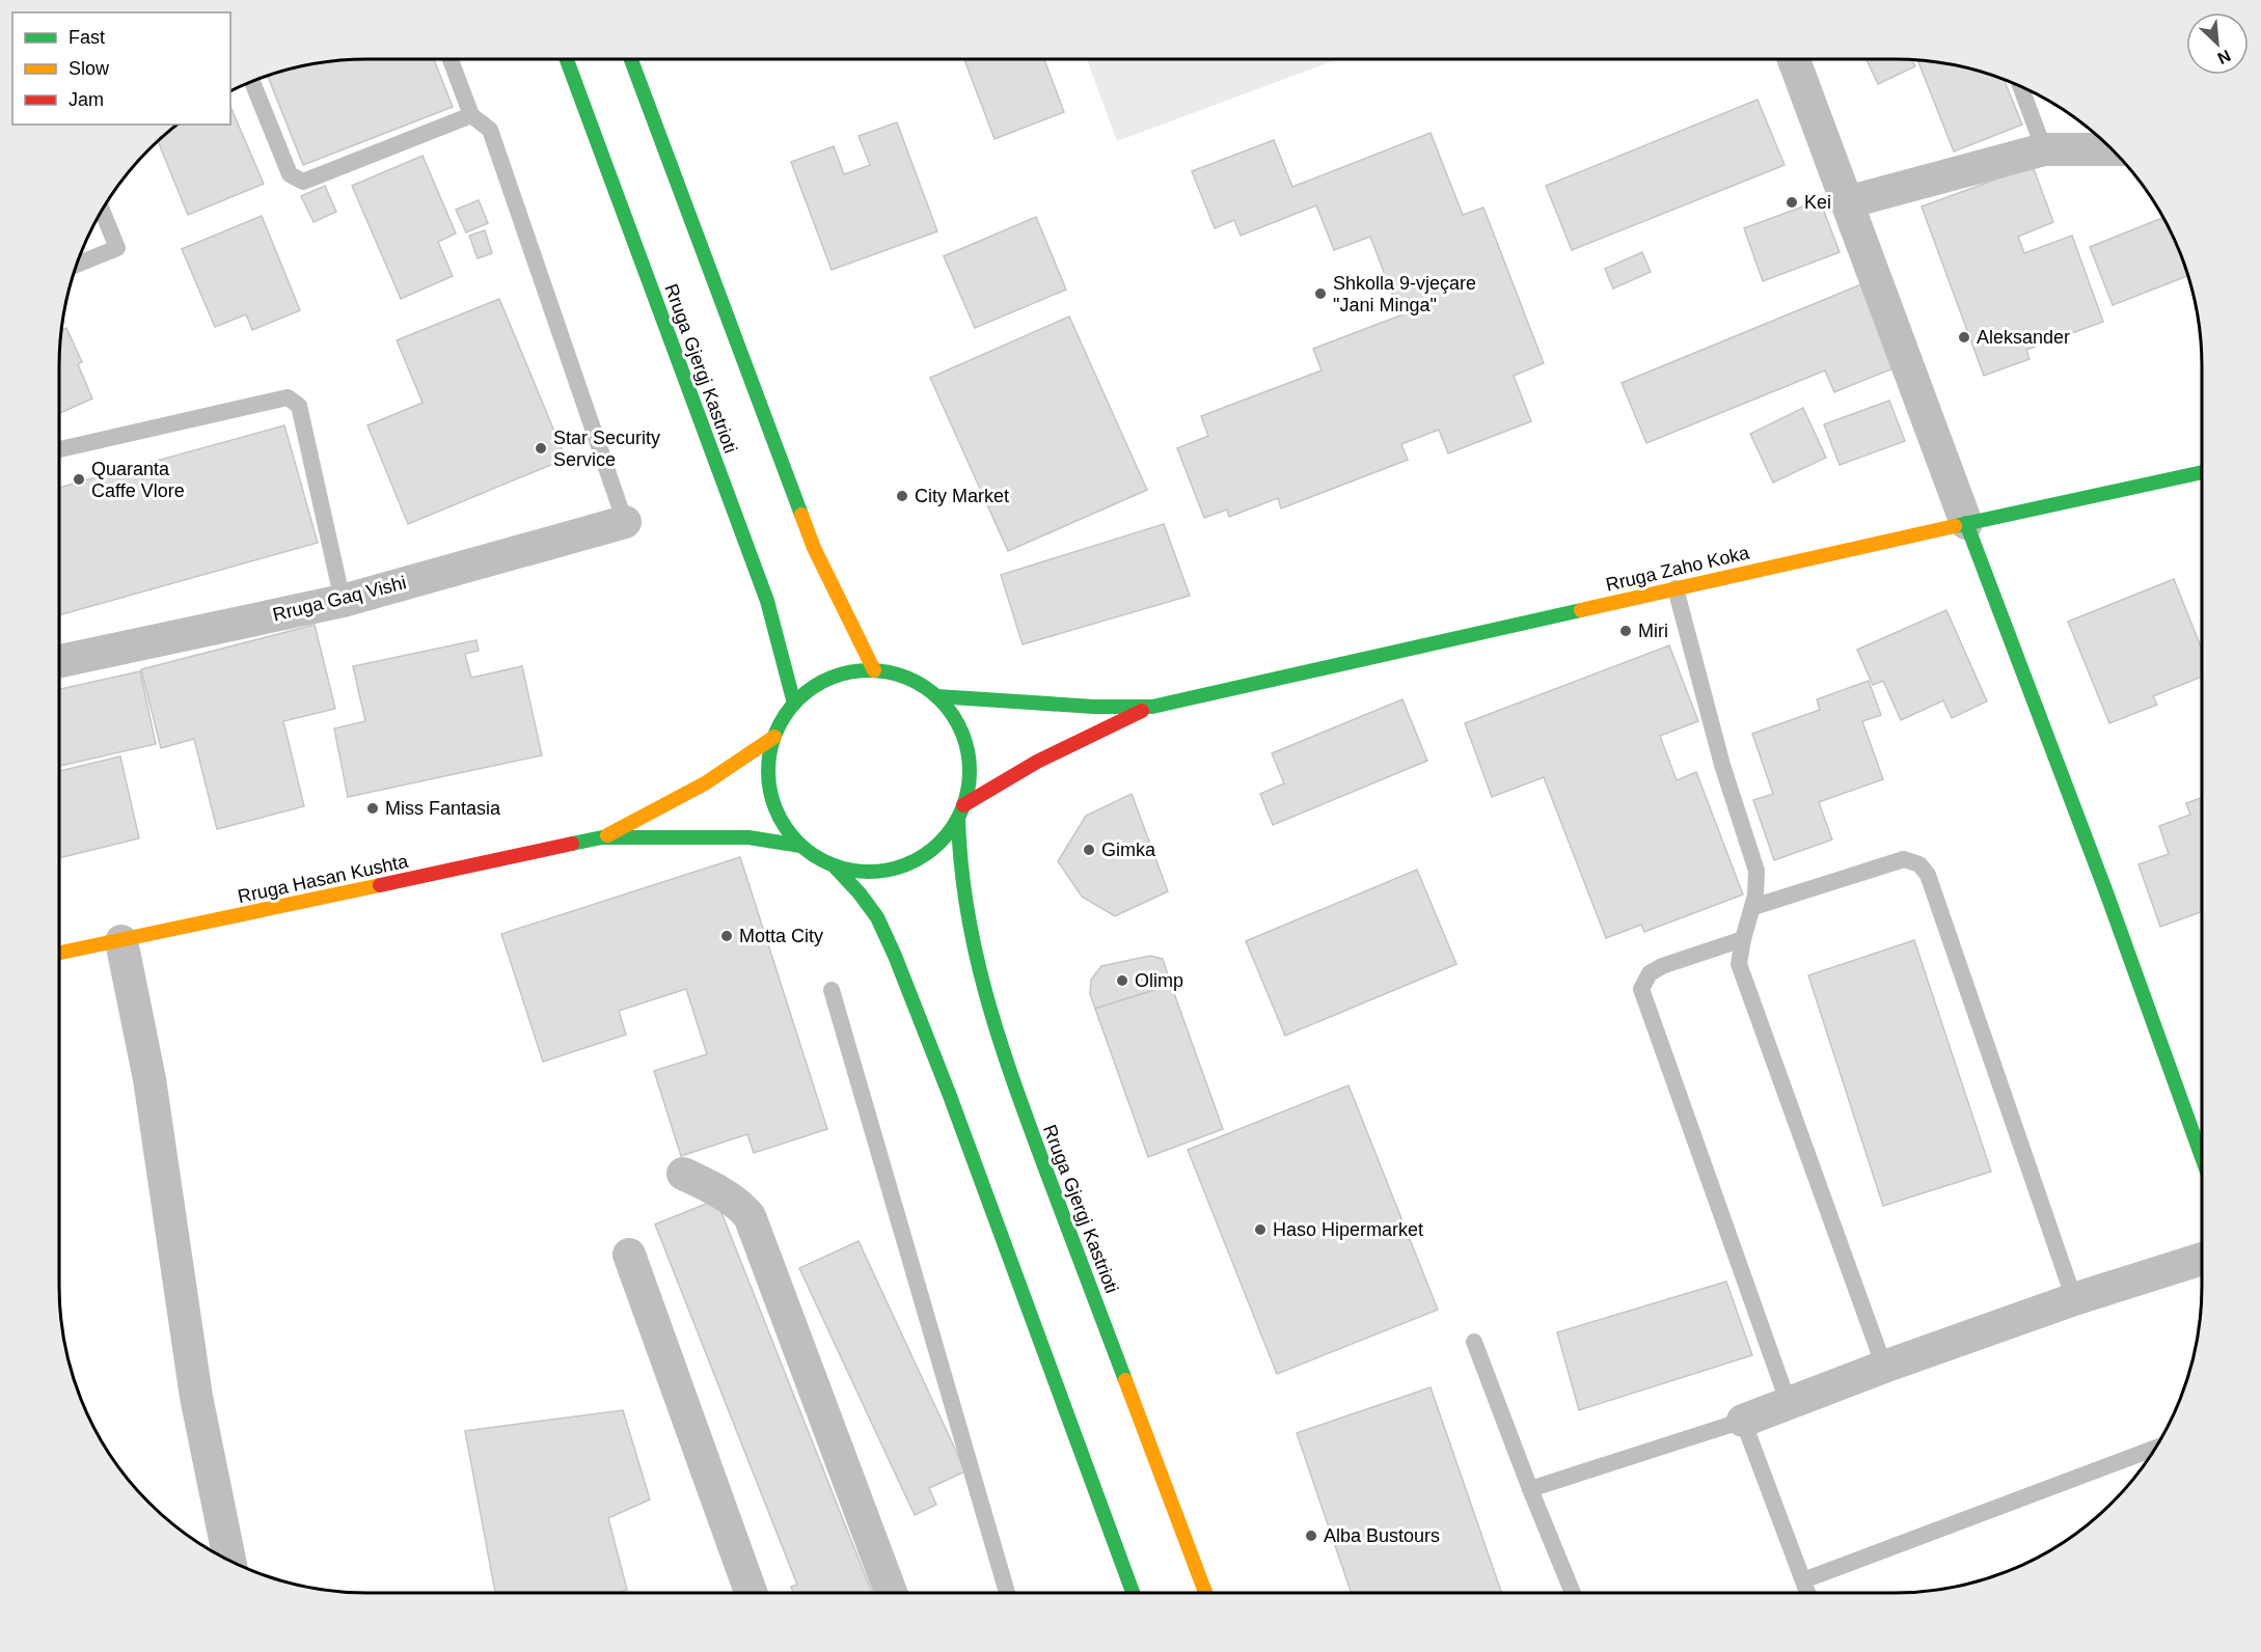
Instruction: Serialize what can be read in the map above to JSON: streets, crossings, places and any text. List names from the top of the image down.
{
  "streets": {
    "main road": ["Rruga Gjergj Kastrioti", "Rruga Zaho Koka", "Rruga Hasan Kushta"],
    "street": ["Rruga Gaq Vishi"]
  },
  "places": [
    "Kei",
    "Shkolla 9-vjeçare \"Jani Minga\"",
    "Aleksander",
    "Star Security Service",
    "Quaranta Caffe Vlore",
    "City Market",
    "Miri",
    "Miss Fantasia",
    "Gimka",
    "Motta City",
    "Olimp",
    "Haso Hipermarket",
    "Alba Bustours"
  ],
  "legend": ["Fast", "Slow", "Jam"],
  "north": "bottom right"
}
